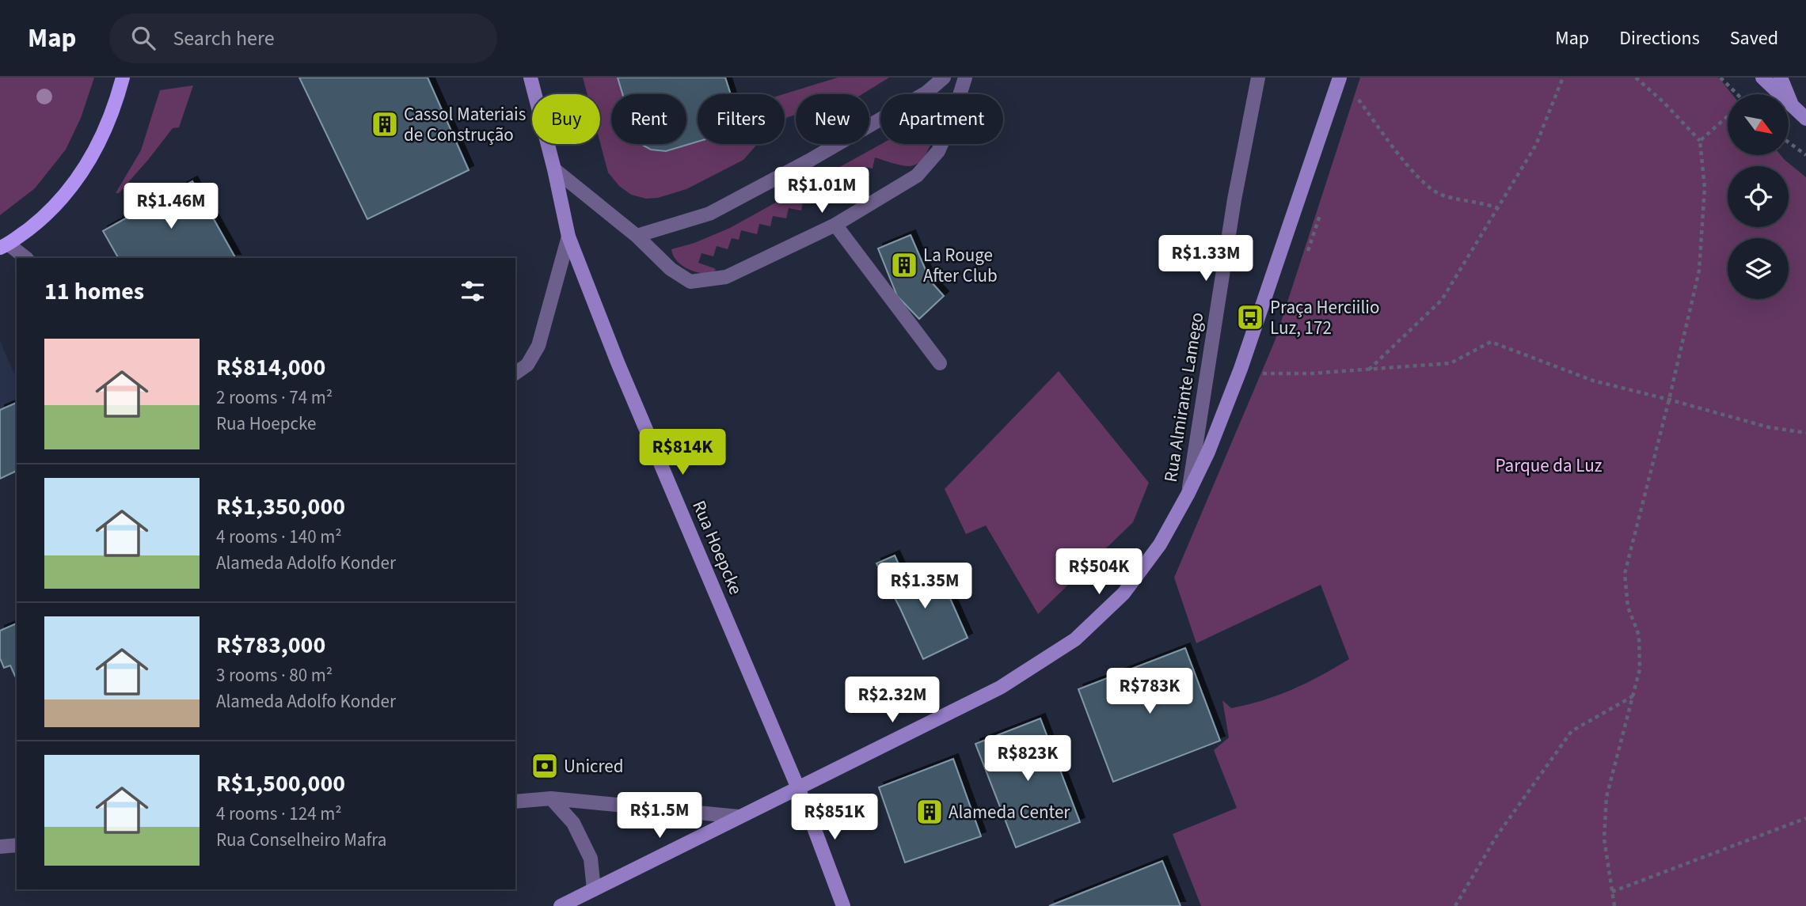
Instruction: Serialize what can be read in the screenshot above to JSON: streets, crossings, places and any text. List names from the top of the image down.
{
  "streets": {
    "main road": ["Rua Hoepcke"],
    "street": ["Rua Almirante Lamego"]
  },
  "parks": ["Parque da Luz"],
  "places": {
    "building": ["Cassol Materiais de Construção", "La Rouge After Club", "Alameda Center"],
    "bus stop": ["Praça Herciilio Luz, 172"],
    "bank": ["Unicred"]
  },
  "north": "bottom right",
  "page": {
    "header": "Map",
    "search": "Search here",
    "nav": ["Map", "Directions", "Saved"],
    "chip": [
      "Buy",
      "Rent",
      "Filters",
      "New",
      "Apartment"
    ],
    "price": [
      "R$1.01M",
      "R$1.46M",
      "R$1.33M",
      "R$814K",
      "R$504K",
      "R$1.35M",
      "R$783K",
      "R$2.32M",
      "R$823K",
      "R$1.5M",
      "R$851K"
    ],
    "heading": "11 homes",
    "list": [
      {
        "name": "R$814,000",
        "note": "2 rooms · 74 m² · Rua Hoepcke"
      },
      {
        "name": "R$1,350,000",
        "note": "4 rooms · 140 m² · Alameda Adolfo Konder"
      },
      {
        "name": "R$783,000",
        "note": "3 rooms · 80 m² · Alameda Adolfo Konder"
      },
      {
        "name": "R$1,500,000",
        "note": "4 rooms · 124 m² · Rua Conselheiro Mafra"
      }
    ]
  }
}
